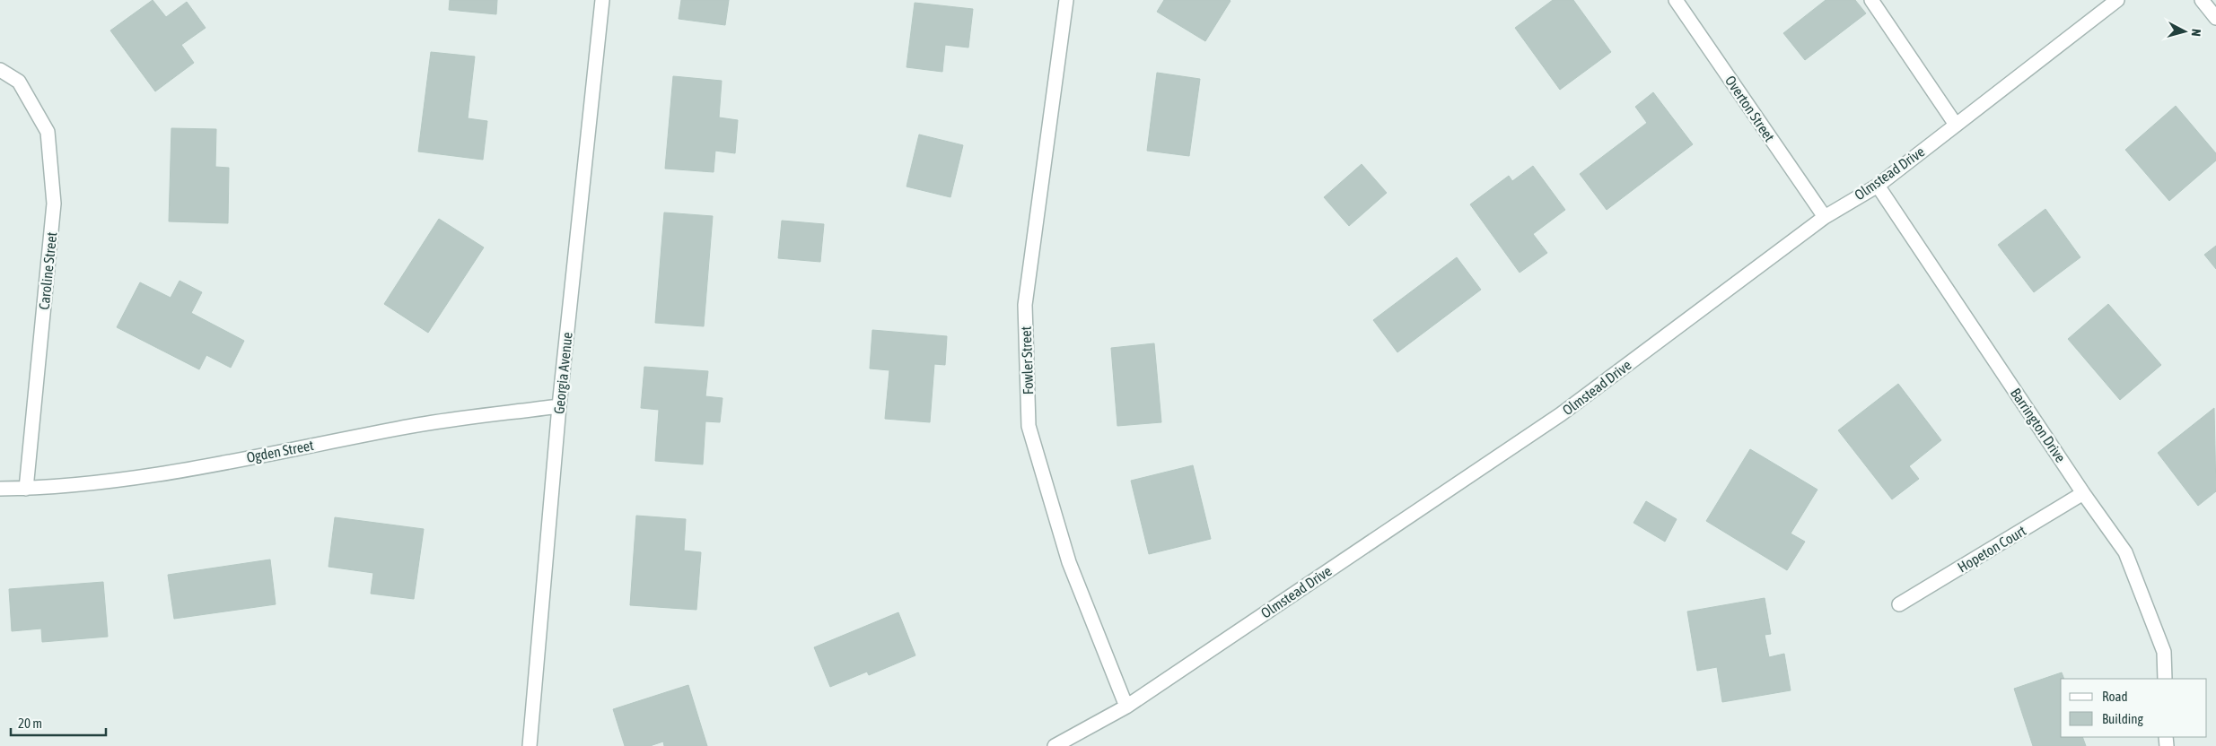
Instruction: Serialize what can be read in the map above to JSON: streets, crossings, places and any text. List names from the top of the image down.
{
  "streets": {
    "street": [
      "Overton Street",
      "Olmstead Drive",
      "Caroline Street",
      "Fowler Street",
      "Georgia Avenue",
      "Barrington Drive",
      "Ogden Street",
      "Hopeton Court"
    ]
  },
  "crossings": [
    ["Overton Street", "Olmstead Drive"],
    ["Olmstead Drive", "Fowler Street"],
    ["Olmstead Drive", "Barrington Drive"],
    ["Caroline Street", "Ogden Street"],
    ["Georgia Avenue", "Ogden Street"],
    ["Barrington Drive", "Hopeton Court"]
  ],
  "legend": ["Road", "Building"],
  "scale_bar": "20 m",
  "north": "right"
}
